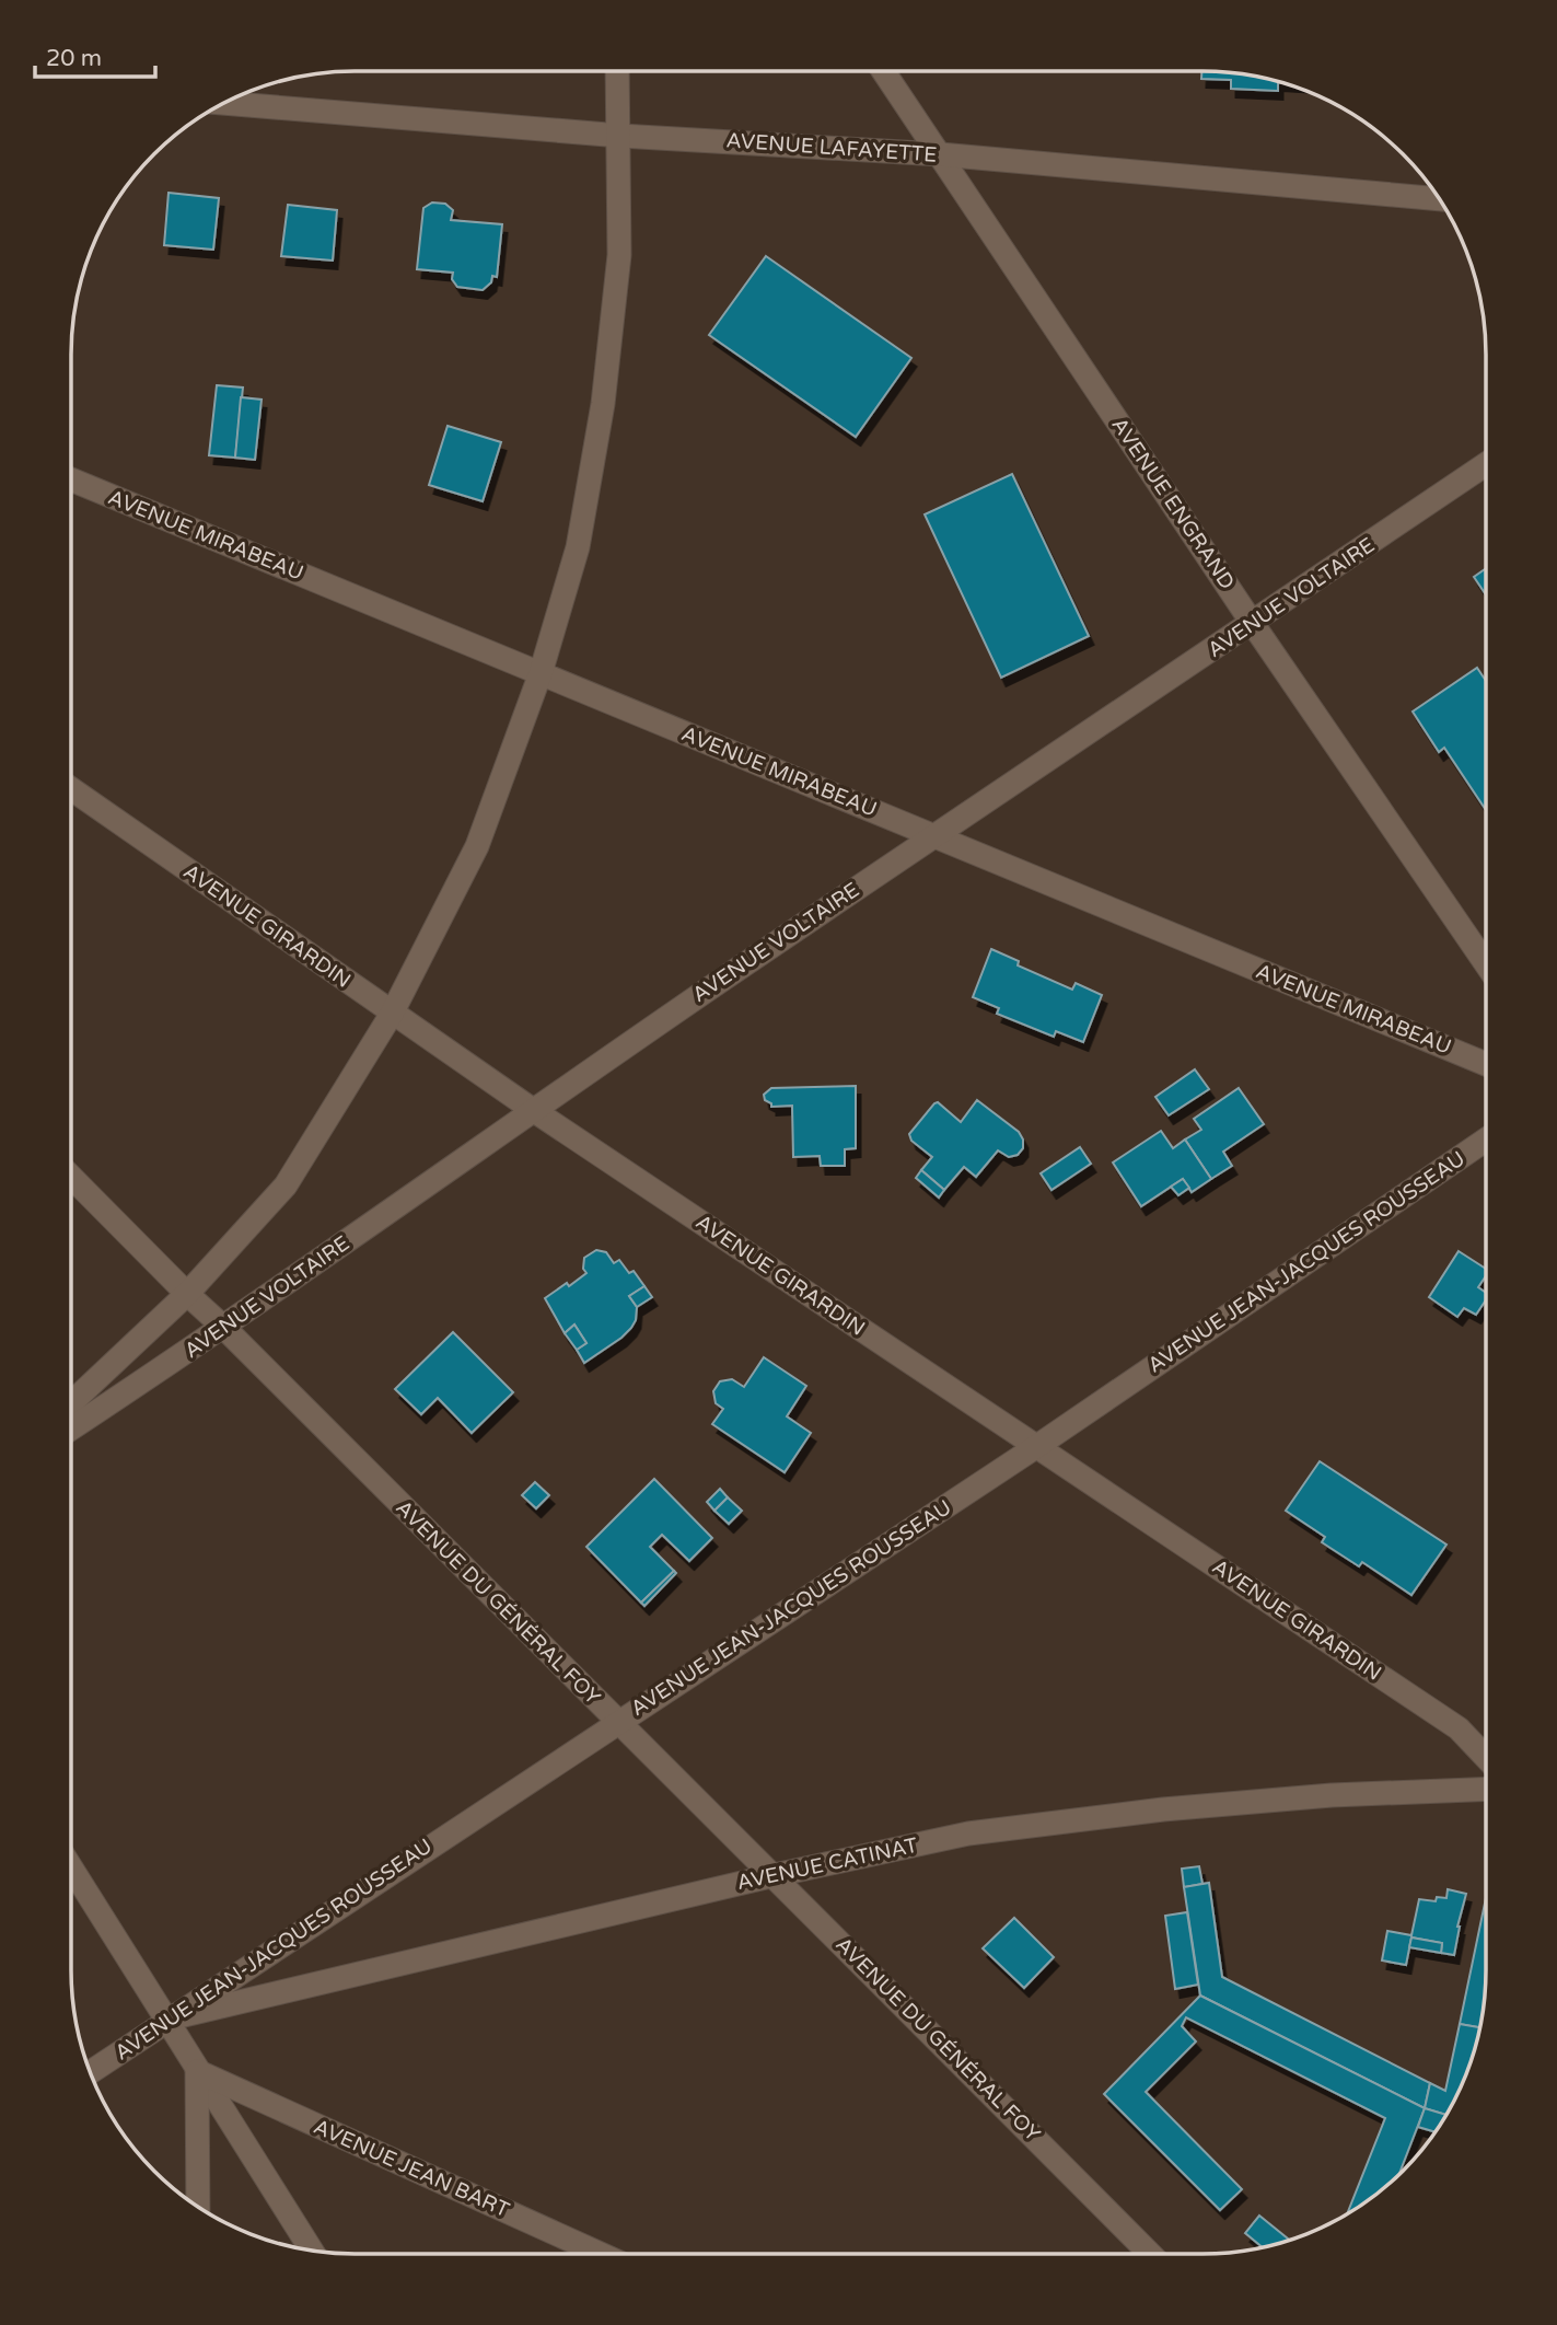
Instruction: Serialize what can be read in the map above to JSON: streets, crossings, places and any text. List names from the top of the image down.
{
  "streets": {
    "street": [
      "AVENUE LAFAYETTE",
      "AVENUE ENGRAND",
      "AVENUE MIRABEAU",
      "AVENUE VOLTAIRE",
      "AVENUE GIRARDIN",
      "AVENUE JEAN-JACQUES ROUSSEAU",
      "AVENUE DU GÉNÉRAL FOY",
      "AVENUE CATINAT",
      "AVENUE JEAN BART"
    ]
  },
  "crossings": [
    ["AVENUE LAFAYETTE", "AVENUE ENGRAND"],
    ["AVENUE ENGRAND", "AVENUE VOLTAIRE"],
    ["AVENUE MIRABEAU", "AVENUE VOLTAIRE"],
    ["AVENUE VOLTAIRE", "AVENUE GIRARDIN"],
    ["AVENUE VOLTAIRE", "AVENUE DU GÉNÉRAL FOY"],
    ["AVENUE GIRARDIN", "AVENUE JEAN-JACQUES ROUSSEAU"],
    ["AVENUE JEAN-JACQUES ROUSSEAU", "AVENUE DU GÉNÉRAL FOY"],
    ["AVENUE JEAN-JACQUES ROUSSEAU", "AVENUE CATINAT"],
    ["AVENUE DU GÉNÉRAL FOY", "AVENUE CATINAT"]
  ],
  "scale_bar": "20 m"
}
